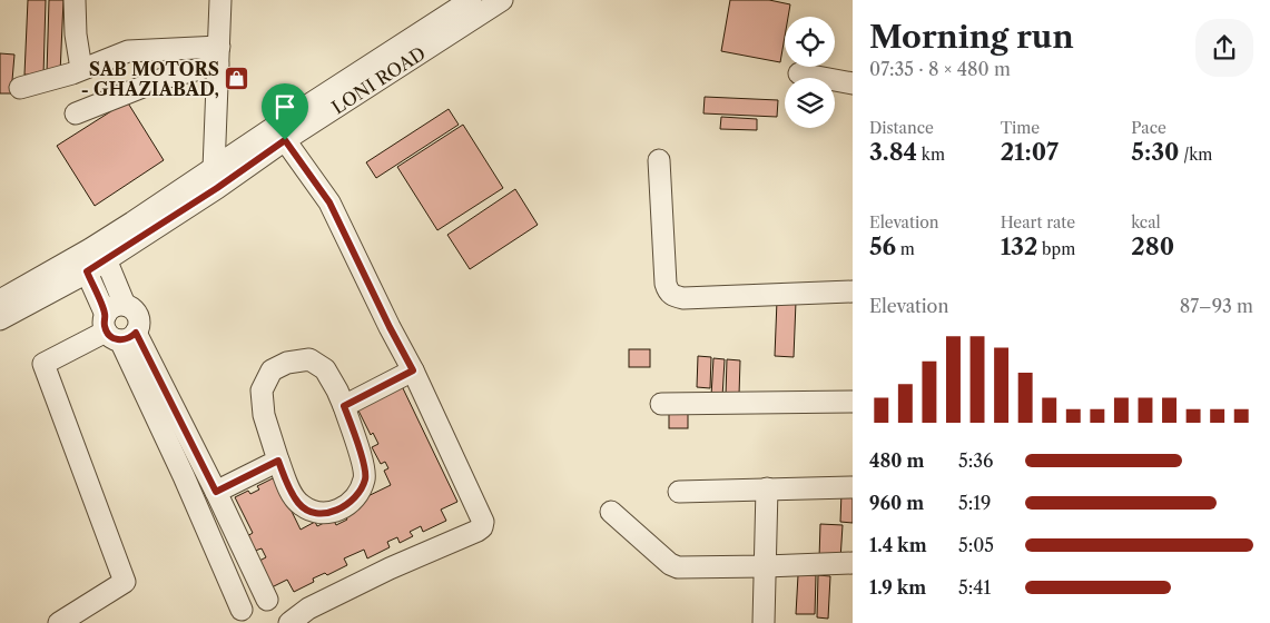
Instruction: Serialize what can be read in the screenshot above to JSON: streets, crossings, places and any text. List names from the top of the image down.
{
  "streets": {
    "street": ["LONI ROAD"]
  },
  "places": {
    "shop": ["SAB MOTORS - GHAZIABAD,"]
  },
  "page": {
    "heading": ["Morning run", "07:35 · 8 × 480 m"],
    "stats": [
      ["Distance", "3.84 km"],
      ["Time", "21:07"],
      ["Pace", "5:30 /km"],
      ["Elevation", "56 m"],
      ["Heart rate", "132 bpm"],
      ["kcal", "280"]
    ],
    "chart": ["Elevation", "87–93 m"],
    "list": [
      {
        "name": "480 m",
        "note": "5:36"
      },
      {
        "name": "960 m",
        "note": "5:19"
      },
      {
        "name": "1.4 km",
        "note": "5:05"
      },
      {
        "name": "1.9 km",
        "note": "5:41"
      }
    ]
  }
}
